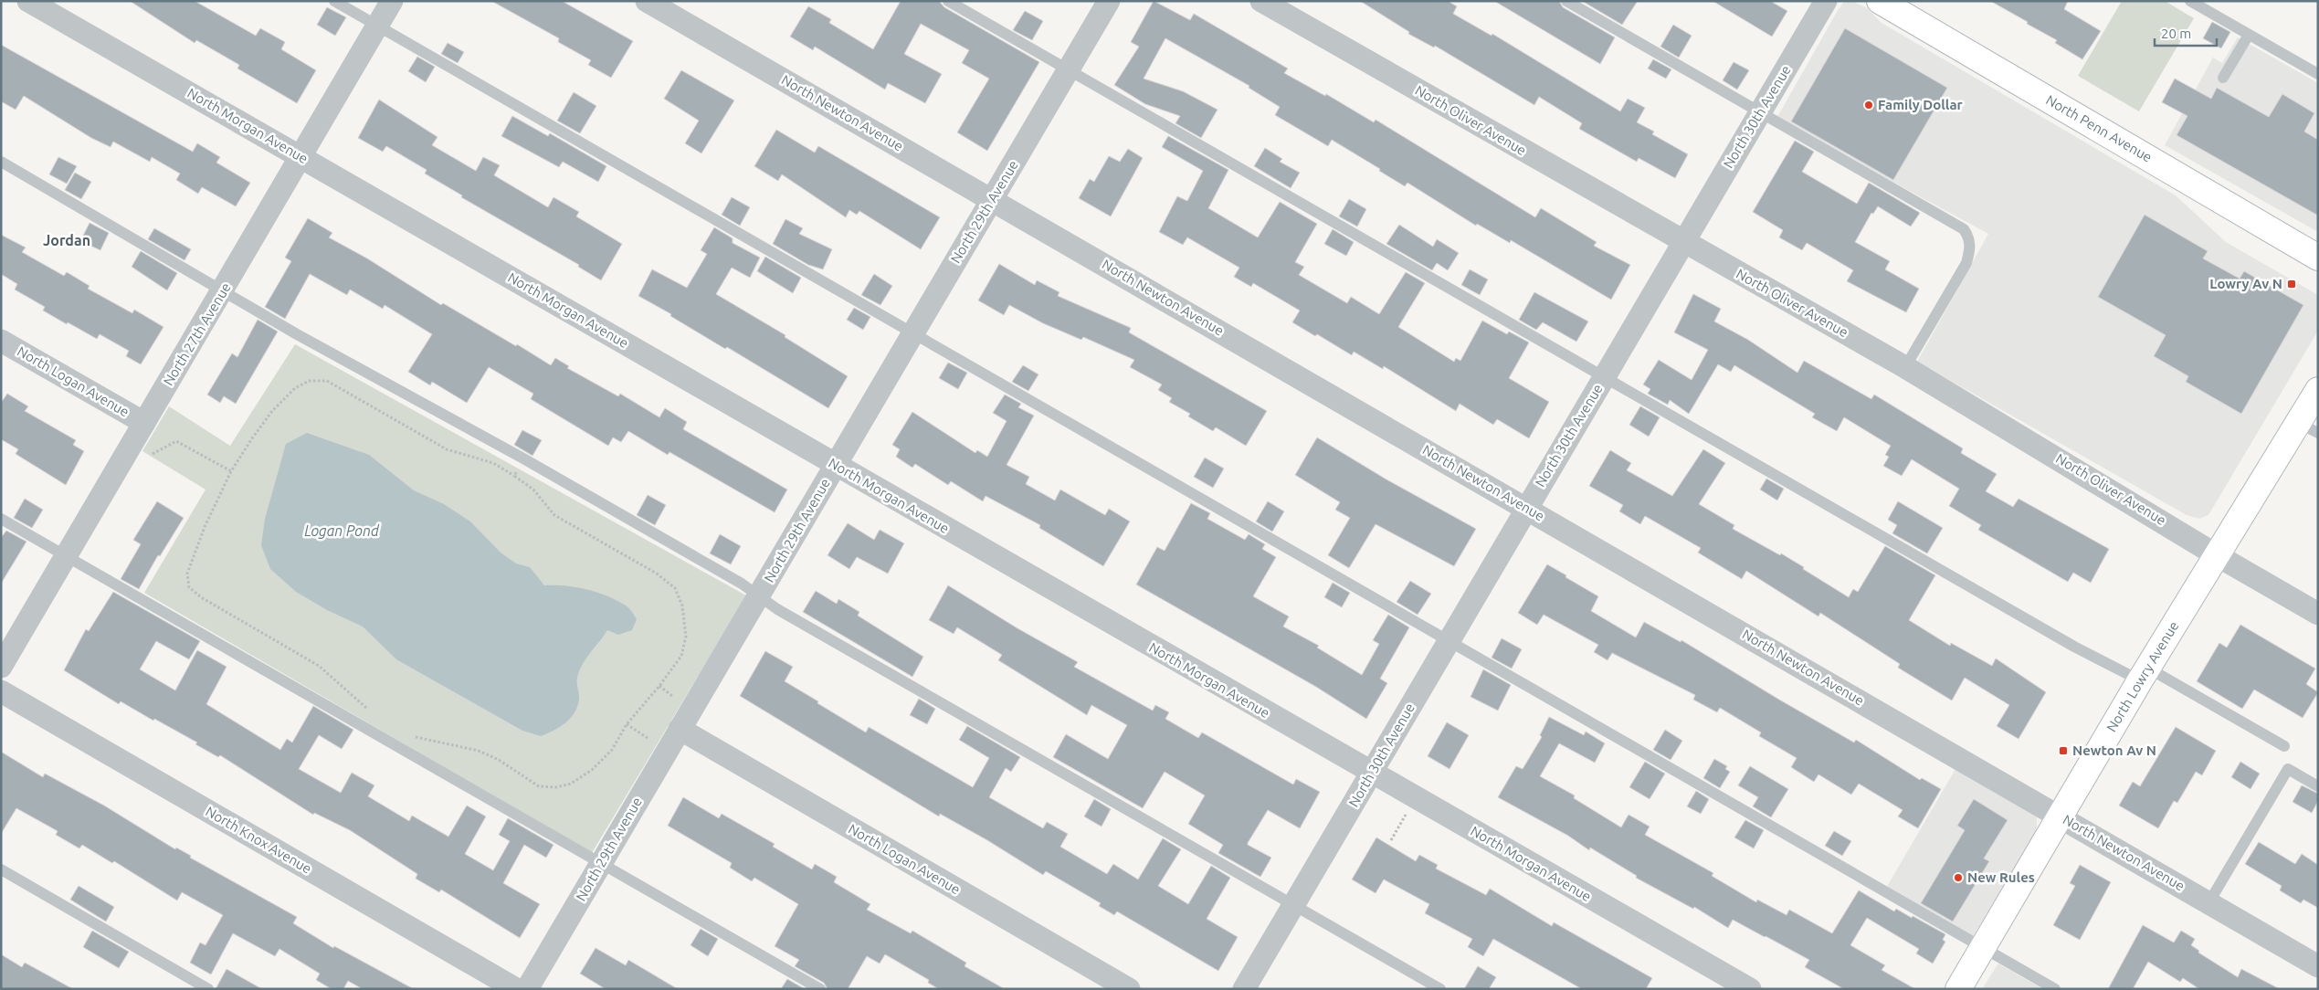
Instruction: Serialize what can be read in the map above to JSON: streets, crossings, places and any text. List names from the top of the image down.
{
  "streets": {
    "main road": ["North Penn Avenue", "North Lowry Avenue"],
    "street": [
      "North Newton Avenue",
      "North 30th Avenue",
      "North Oliver Avenue",
      "North Morgan Avenue",
      "North 29th Avenue",
      "North 27th Avenue",
      "North Logan Avenue",
      "North Knox Avenue"
    ]
  },
  "crossings": [
    ["North Newton Avenue", "North 30th Avenue"],
    ["North Newton Avenue", "North 29th Avenue"],
    ["North Newton Avenue", "North Lowry Avenue"],
    ["North 30th Avenue", "North Oliver Avenue"],
    ["North 30th Avenue", "North Morgan Avenue"],
    ["North Oliver Avenue", "North Lowry Avenue"],
    ["North Morgan Avenue", "North 29th Avenue"],
    ["North Morgan Avenue", "North 27th Avenue"],
    ["North 29th Avenue", "North Logan Avenue"],
    ["North 27th Avenue", "North Logan Avenue"]
  ],
  "districts": ["Jordan"],
  "water": ["Logan Pond"],
  "places": {
    "other": ["Family Dollar", "New Rules"],
    "transit": ["Lowry Av N", "Newton Av N"]
  },
  "scale_bar": "20 m"
}
